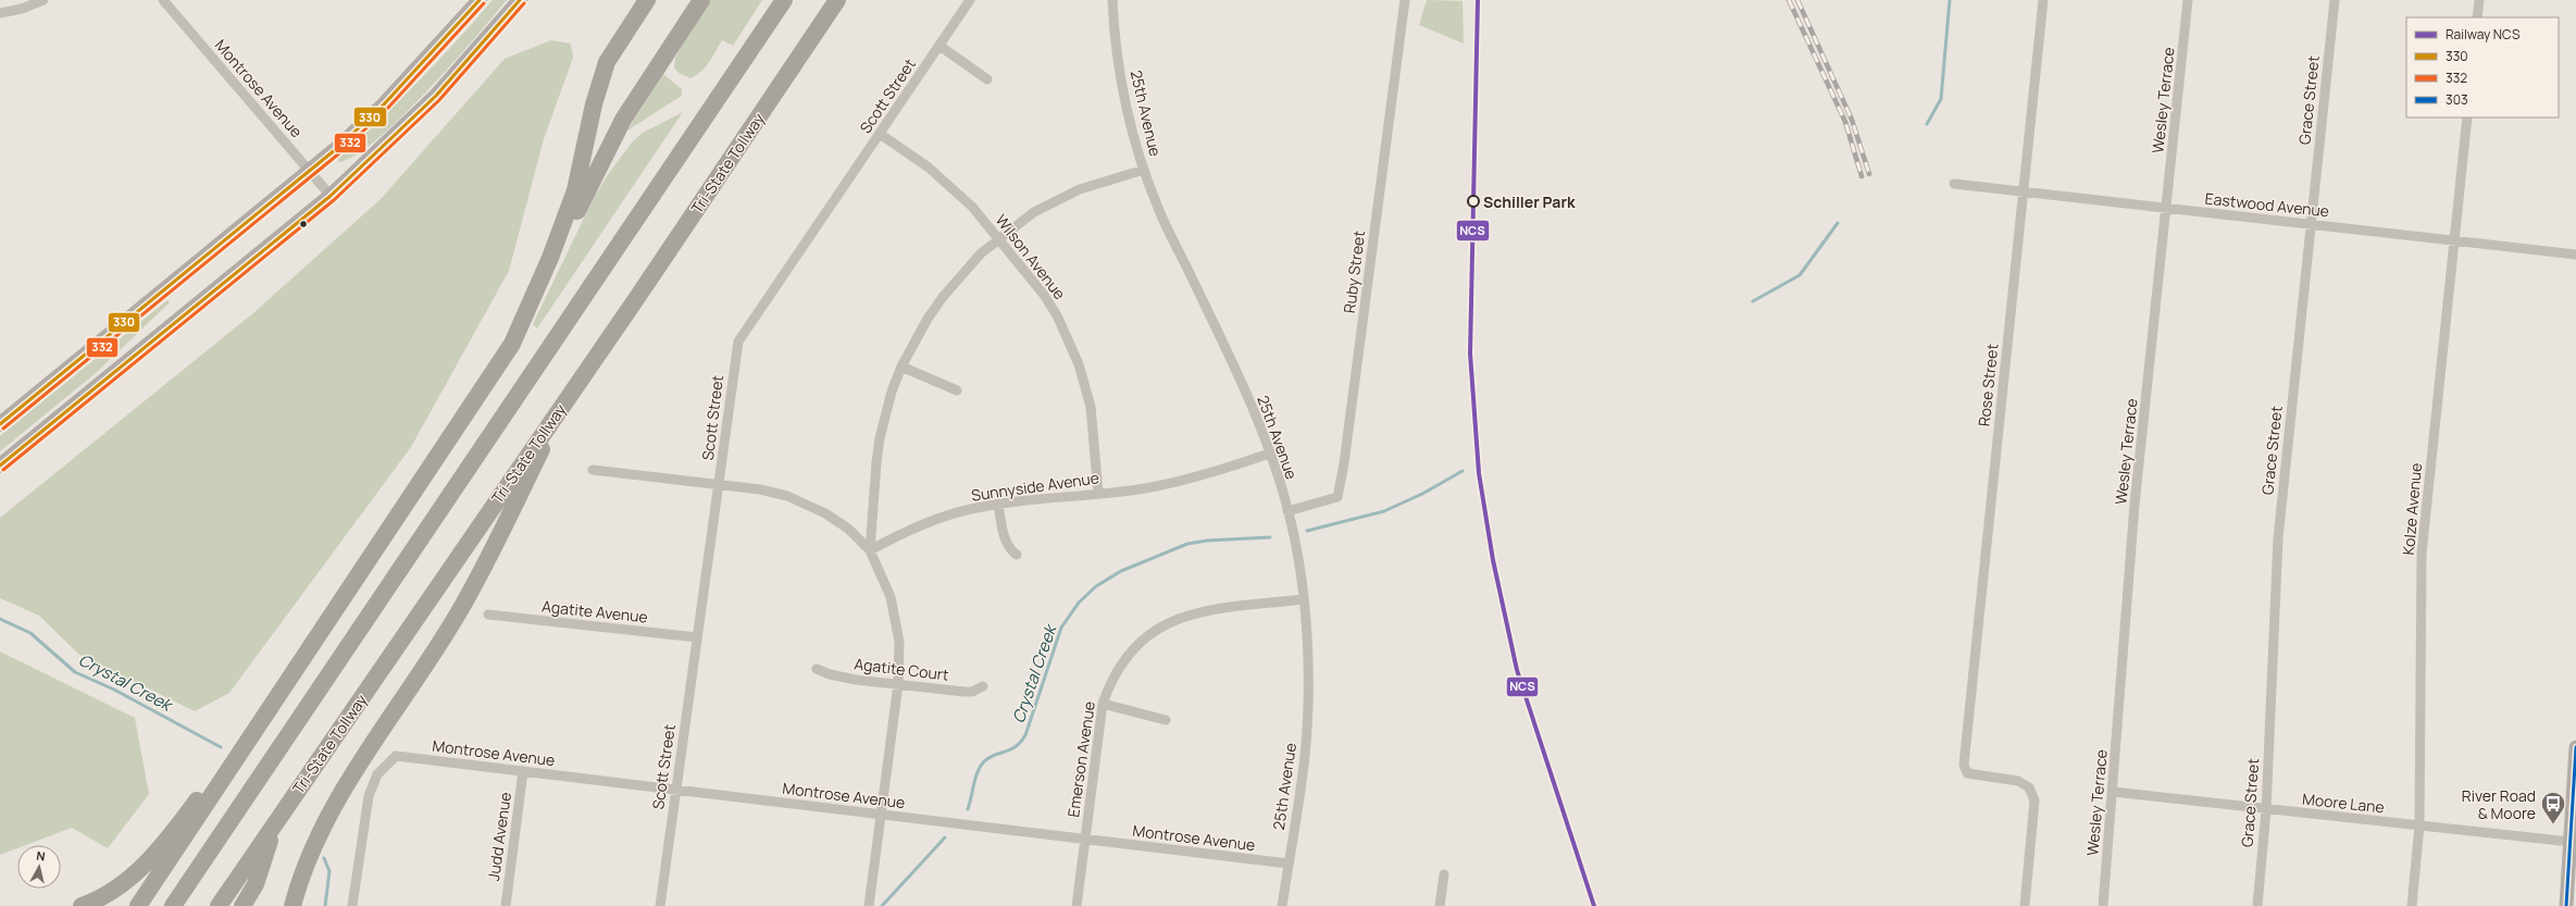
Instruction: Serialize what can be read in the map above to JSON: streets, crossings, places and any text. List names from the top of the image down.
{
  "streets": {
    "highway": ["Tri-State Tollway"],
    "street": [
      "Montrose Avenue",
      "Scott Street",
      "Wesley Terrace",
      "Grace Street",
      "25th Avenue",
      "Eastwood Avenue",
      "Wilson Avenue",
      "Ruby Street",
      "Rose Street",
      "Sunnyside Avenue",
      "Kolze Avenue",
      "Agatite Avenue",
      "Agatite Court",
      "Emerson Avenue",
      "Moore Lane",
      "Judd Avenue"
    ]
  },
  "crossings": [
    ["Montrose Avenue", "Scott Street"],
    ["Montrose Avenue", "25th Avenue"],
    ["Montrose Avenue", "Emerson Avenue"],
    ["Montrose Avenue", "Judd Avenue"],
    ["Scott Street", "Wilson Avenue"],
    ["Scott Street", "Agatite Avenue"],
    ["Wesley Terrace", "Eastwood Avenue"],
    ["Wesley Terrace", "Moore Lane"],
    ["Grace Street", "Eastwood Avenue"],
    ["Grace Street", "Moore Lane"],
    ["25th Avenue", "Ruby Street"],
    ["25th Avenue", "Sunnyside Avenue"],
    ["25th Avenue", "Emerson Avenue"],
    ["Eastwood Avenue", "Rose Street"],
    ["Eastwood Avenue", "Kolze Avenue"],
    ["Wilson Avenue", "Sunnyside Avenue"],
    ["Kolze Avenue", "Moore Lane"]
  ],
  "water": ["Crystal Creek"],
  "places": {
    "other": ["Schiller Park"],
    "bus stop": ["River Road & Moore"]
  },
  "lines": [
    "rail line NCS",
    "transit line 330",
    "transit line 332",
    "transit line 303"
  ],
  "legend": [
    "Railway NCS",
    "330",
    "332",
    "303"
  ],
  "north": "top"
}
